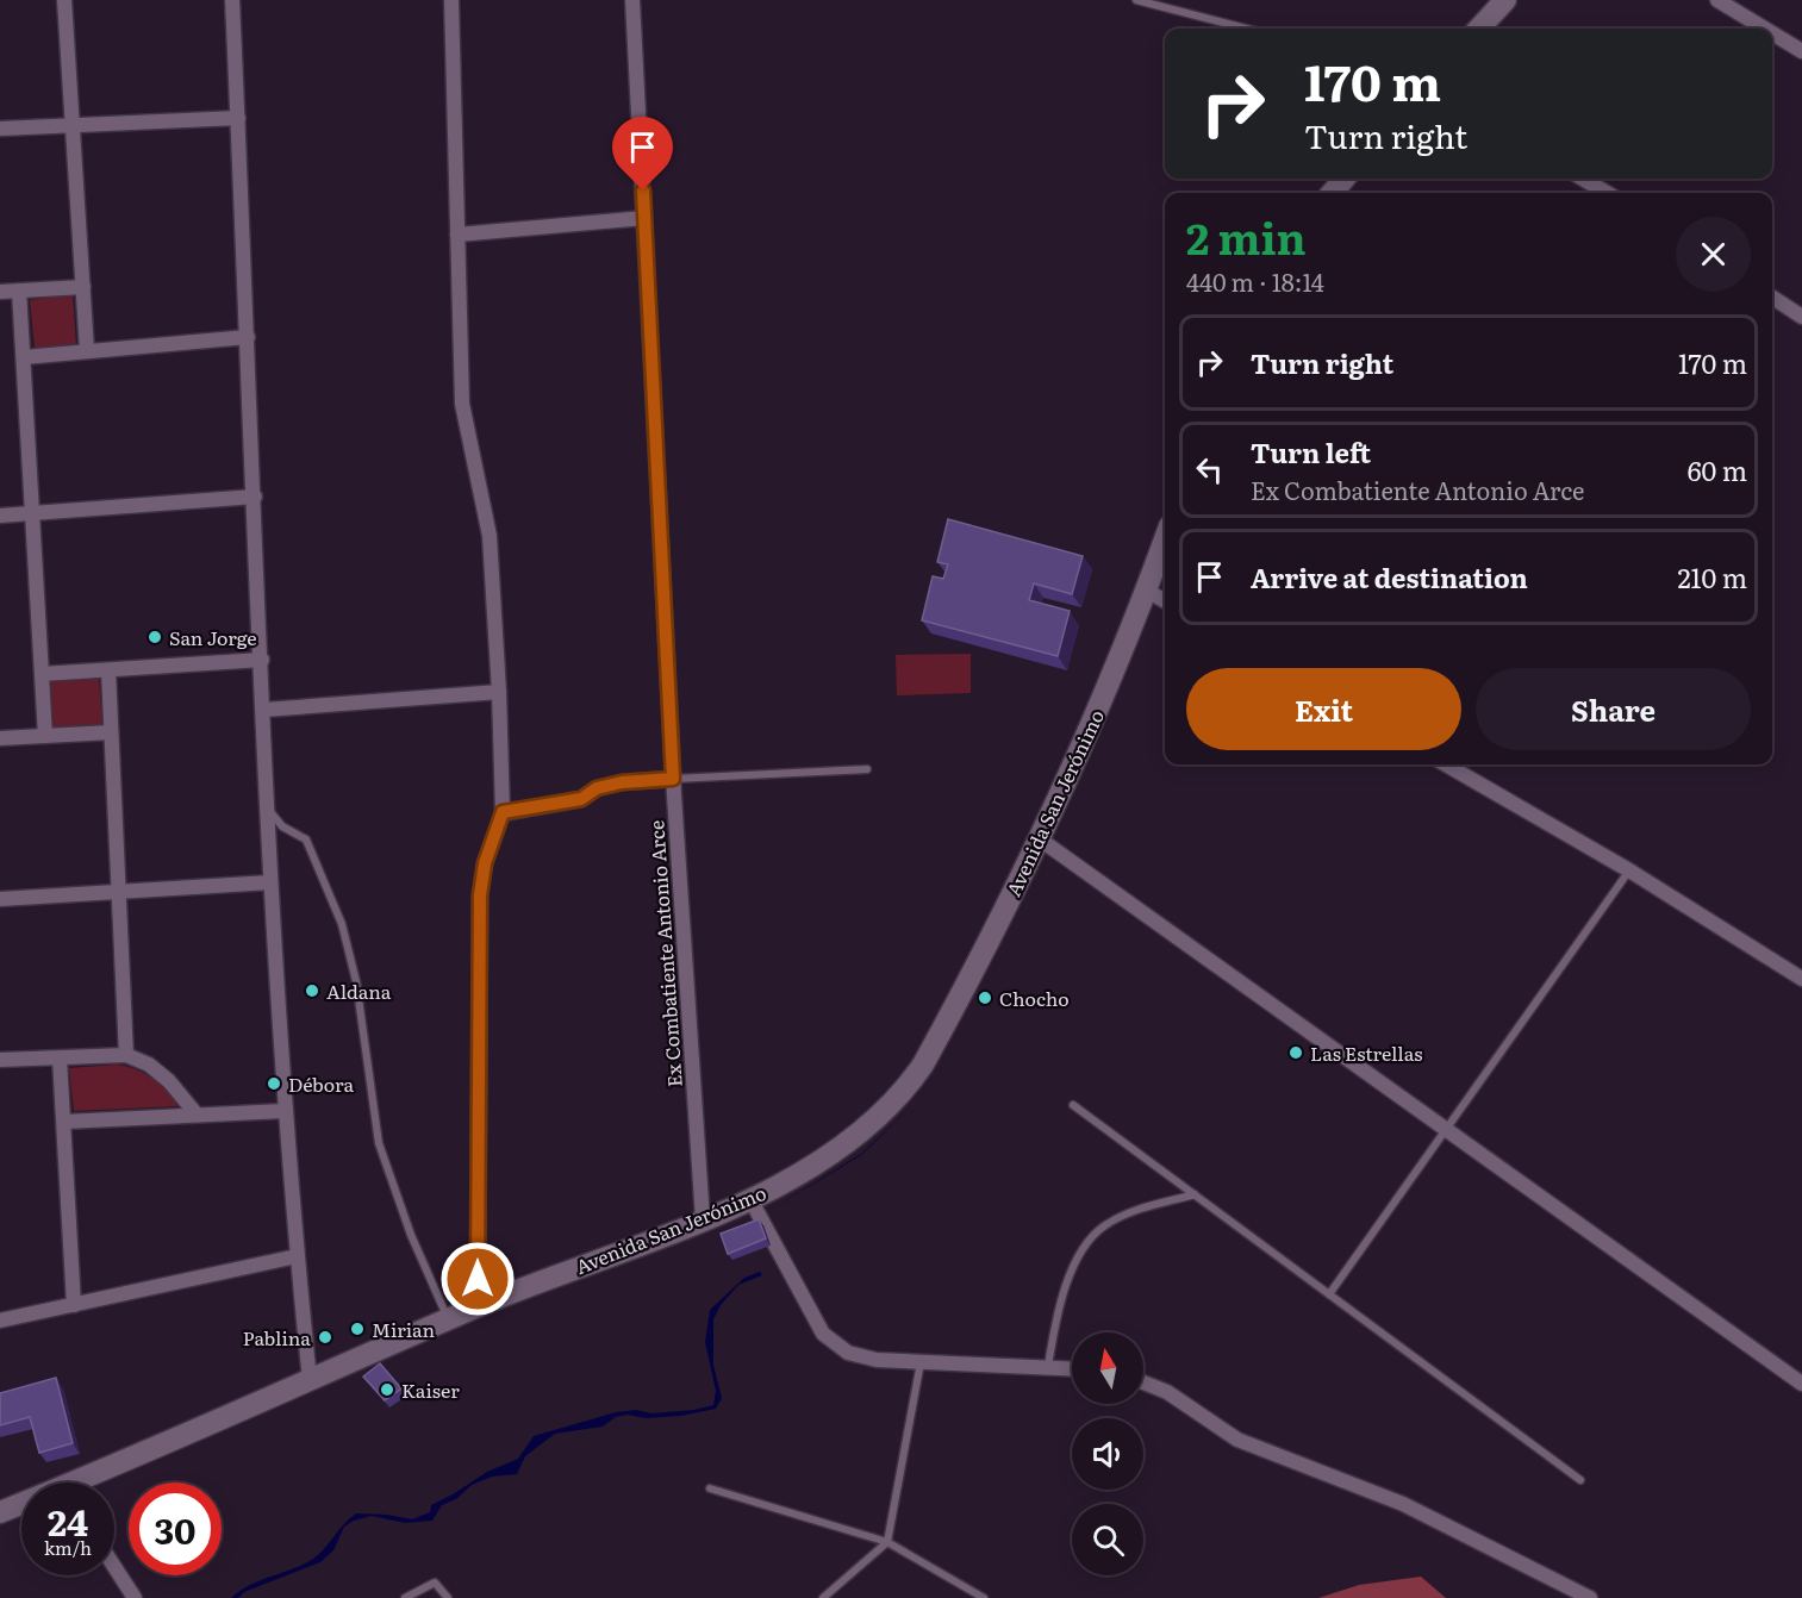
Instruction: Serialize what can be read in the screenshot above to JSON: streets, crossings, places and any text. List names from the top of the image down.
{
  "streets": {
    "street": ["Avenida San Jerónimo", "Ex Combatiente Antonio Arce"]
  },
  "crossings": [
    ["Avenida San Jerónimo", "Ex Combatiente Antonio Arce"]
  ],
  "places": [
    "San Jorge",
    "Aldana",
    "Chocho",
    "Las Estrellas",
    "Débora",
    "Mirian",
    "Pablina",
    "Kaiser"
  ],
  "north": "top",
  "page": {
    "turn": ["170 m", "Turn right"],
    "heading": ["2 min", "440 m · 18:14"],
    "list": [
      {
        "name": "Turn right",
        "value": "170 m"
      },
      {
        "name": "Turn left",
        "note": "Ex Combatiente Antonio Arce",
        "value": "60 m"
      },
      {
        "name": "Arrive at destination",
        "value": "210 m"
      }
    ],
    "buttons": ["Exit", "Share"],
    "speed": "24 km/h",
    "limit": "30"
  }
}
